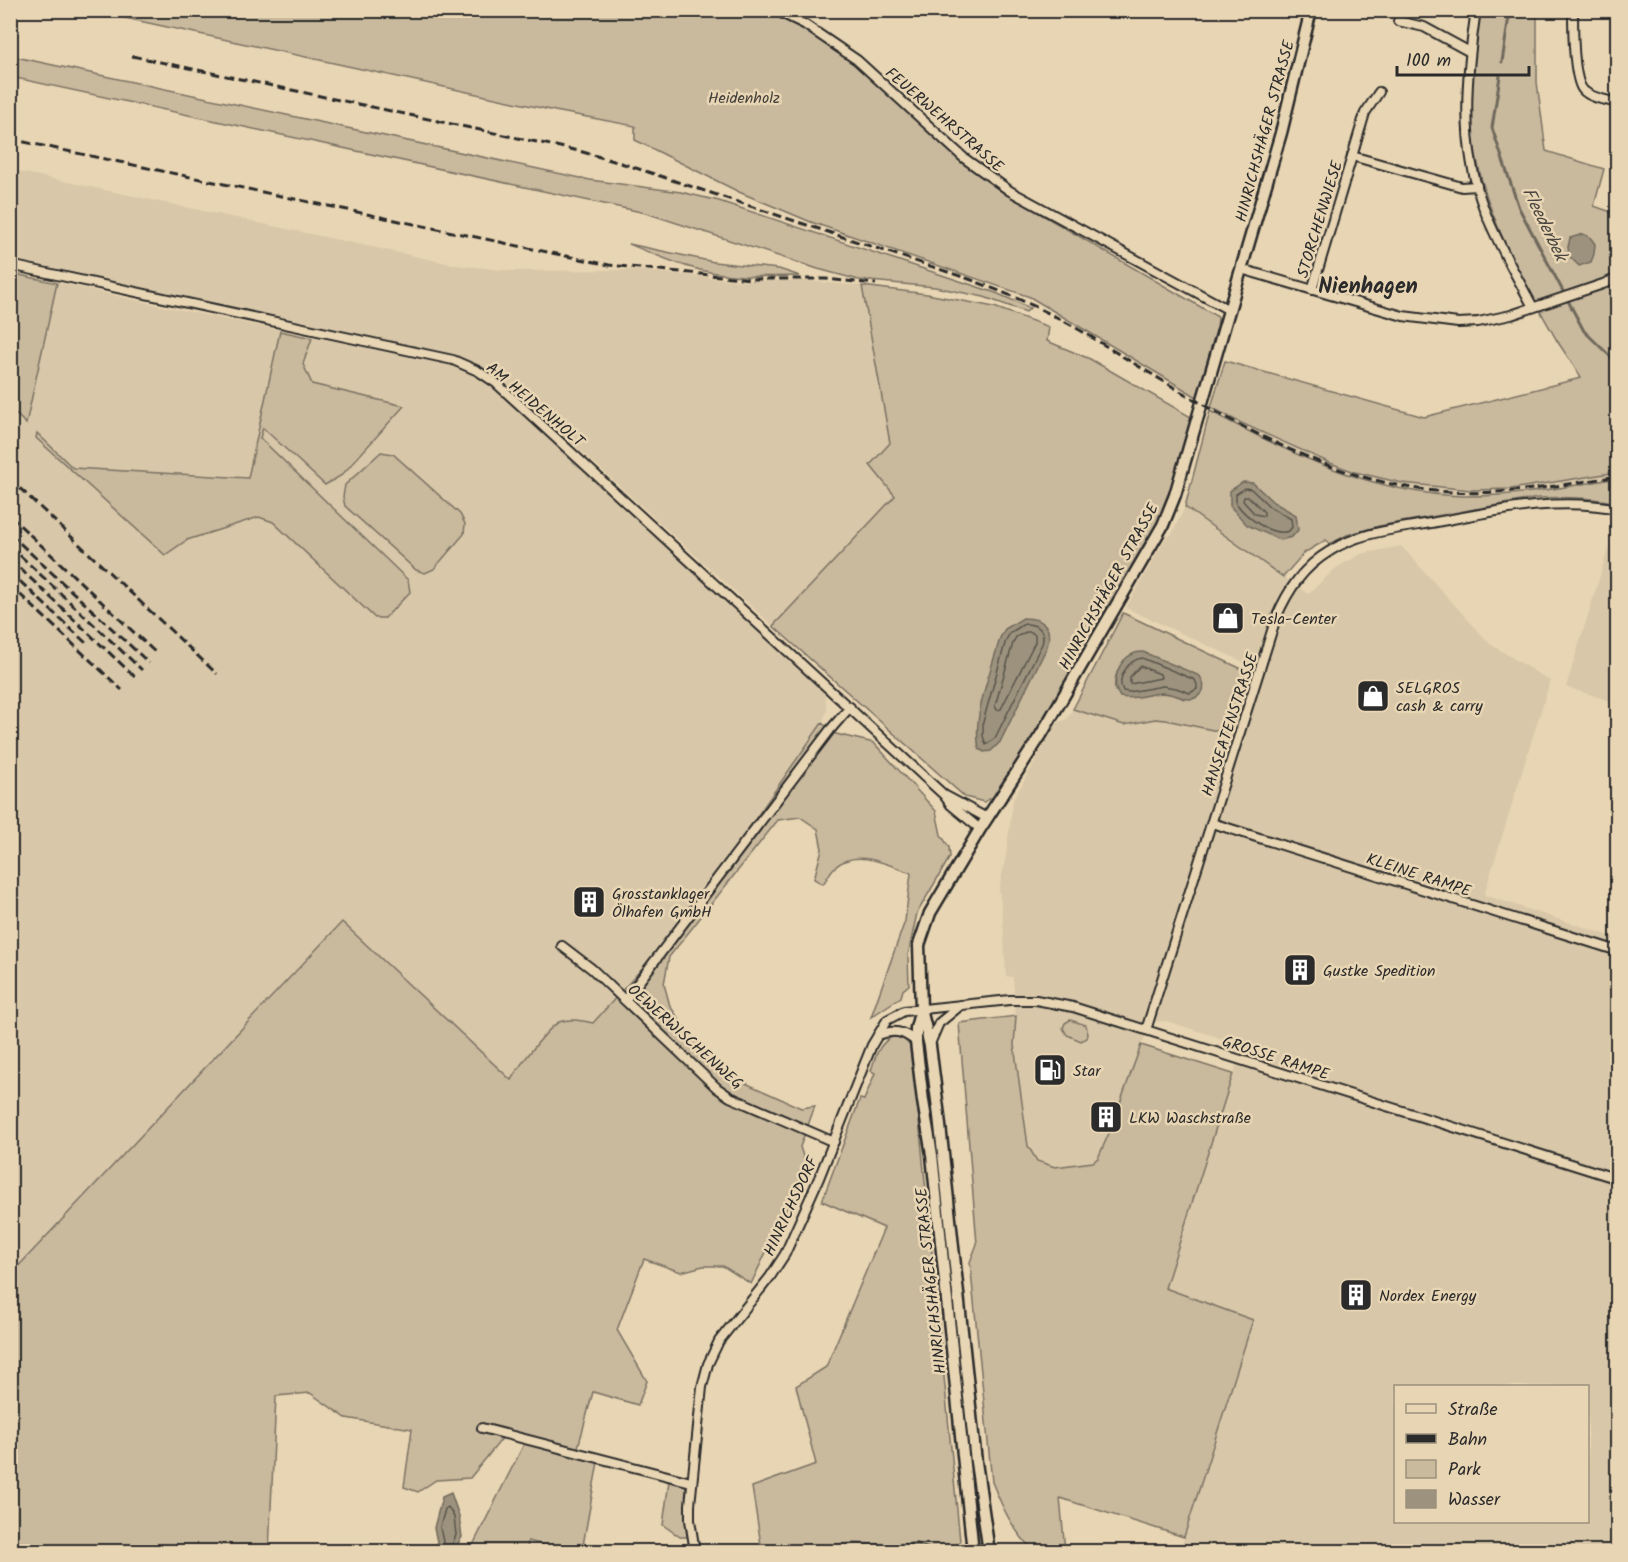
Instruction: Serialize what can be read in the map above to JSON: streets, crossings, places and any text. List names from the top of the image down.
{
  "streets": {
    "main road": ["HINRICHSHÄGER STRASSE"],
    "street": [
      "FEUERWEHRSTRASSE",
      "STORCHENWIESE",
      "AM HEIDENHOLT",
      "HANSEATENSTRASSE",
      "KLEINE RAMPE",
      "OEWERWISCHENWEG",
      "GROSSE RAMPE",
      "HINRICHSDORF"
    ]
  },
  "crossings": [
    ["FEUERWEHRSTRASSE", "HINRICHSHÄGER STRASSE"],
    ["HINRICHSHÄGER STRASSE", "AM HEIDENHOLT"],
    ["HINRICHSHÄGER STRASSE", "GROSSE RAMPE"],
    ["HINRICHSHÄGER STRASSE", "HINRICHSDORF"],
    ["HANSEATENSTRASSE", "KLEINE RAMPE"],
    ["HANSEATENSTRASSE", "GROSSE RAMPE"],
    ["OEWERWISCHENWEG", "HINRICHSDORF"],
    ["GROSSE RAMPE", "HINRICHSDORF"]
  ],
  "districts": ["Nienhagen"],
  "water": ["Fleederbek"],
  "parks": ["Heidenholz"],
  "places": {
    "shop": ["Tesla-Center", "SELGROS cash & carry"],
    "building": [
      "Grosstanklager Ölhafen GmbH",
      "Gustke Spedition",
      "LKW Waschstraße",
      "Nordex Energy"
    ],
    "fuel station": ["Star"]
  },
  "legend": [
    "Straße",
    "Bahn",
    "Park",
    "Wasser"
  ],
  "scale_bar": "100 m"
}
